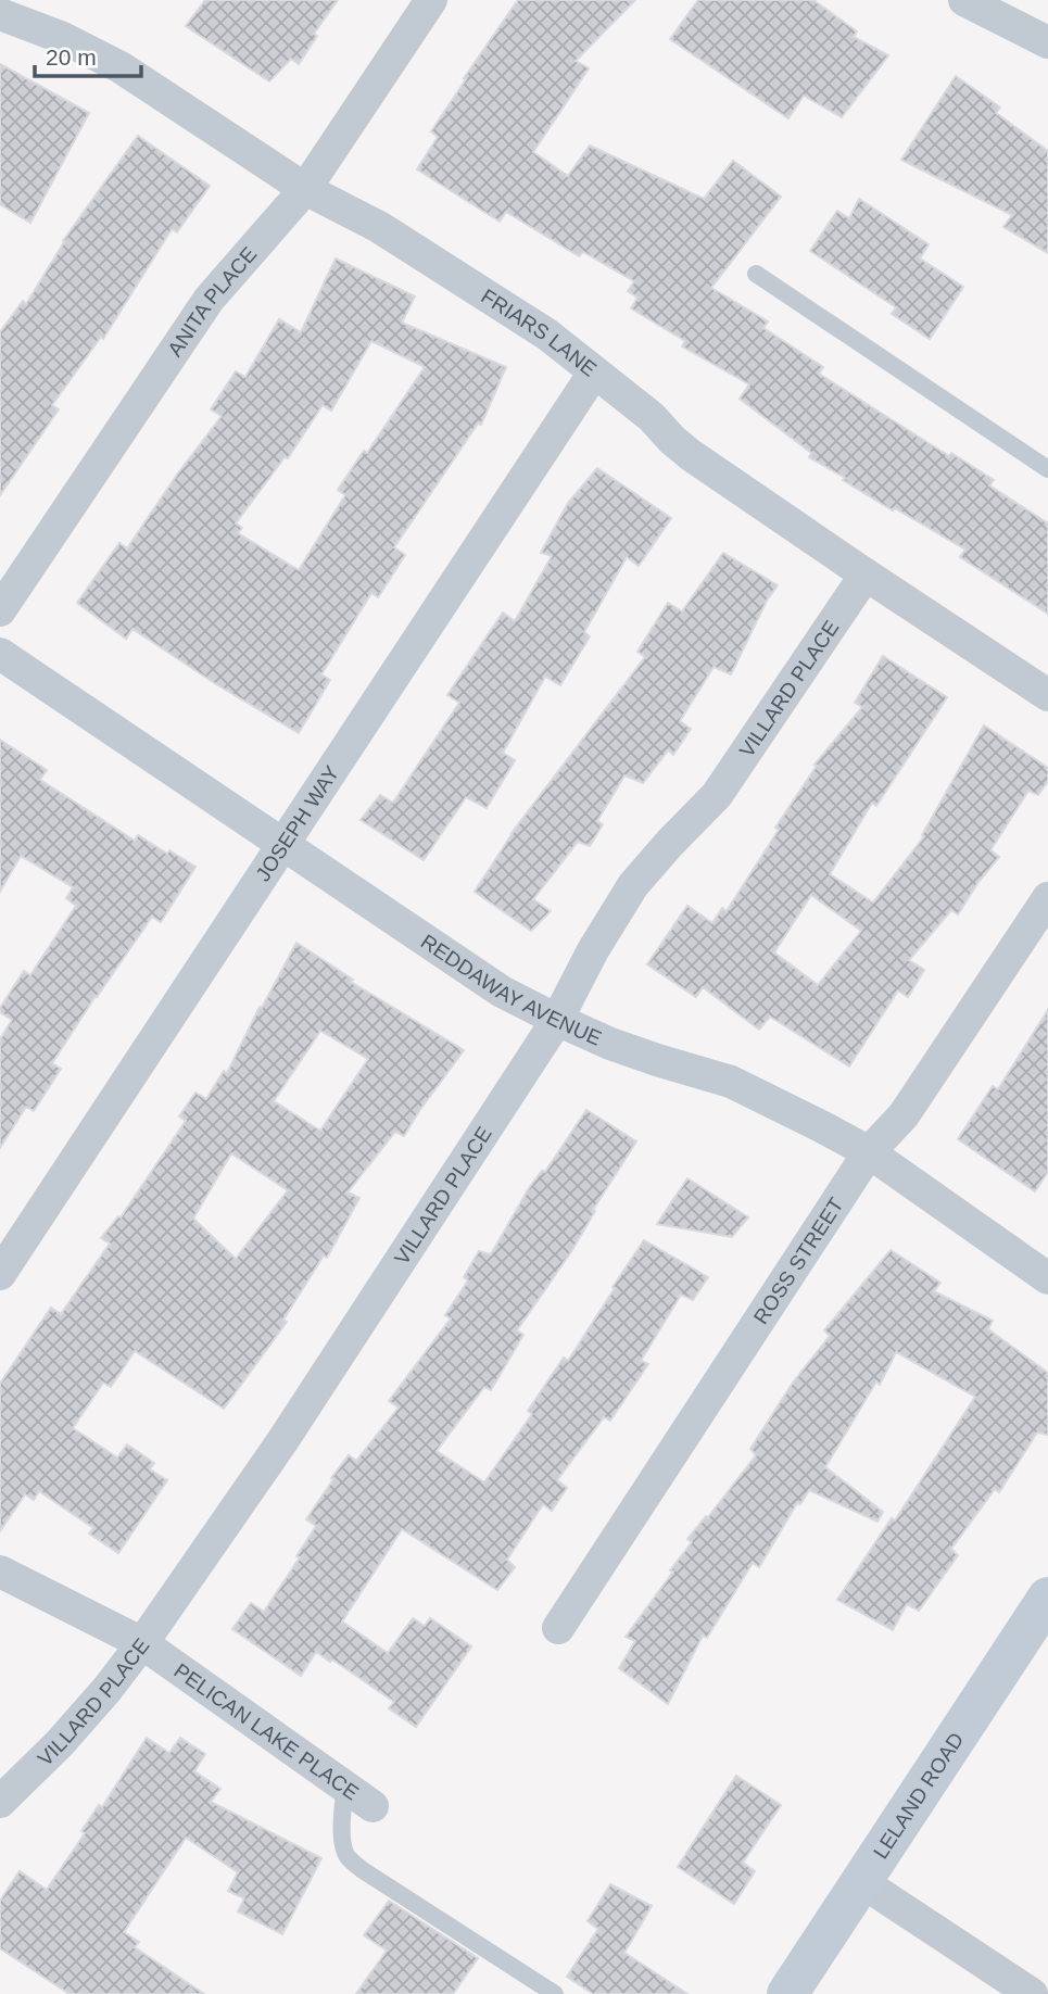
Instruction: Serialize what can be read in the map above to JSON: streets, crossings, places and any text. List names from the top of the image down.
{
  "streets": {
    "street": [
      "ANITA PLACE",
      "FRIARS LANE",
      "VILLARD PLACE",
      "JOSEPH WAY",
      "REDDAWAY AVENUE",
      "ROSS STREET",
      "PELICAN LAKE PLACE",
      "LELAND ROAD"
    ]
  },
  "crossings": [
    ["ANITA PLACE", "FRIARS LANE"],
    ["FRIARS LANE", "VILLARD PLACE"],
    ["FRIARS LANE", "JOSEPH WAY"],
    ["VILLARD PLACE", "REDDAWAY AVENUE"],
    ["VILLARD PLACE", "PELICAN LAKE PLACE"],
    ["JOSEPH WAY", "REDDAWAY AVENUE"],
    ["REDDAWAY AVENUE", "ROSS STREET"]
  ],
  "scale_bar": "20 m"
}
